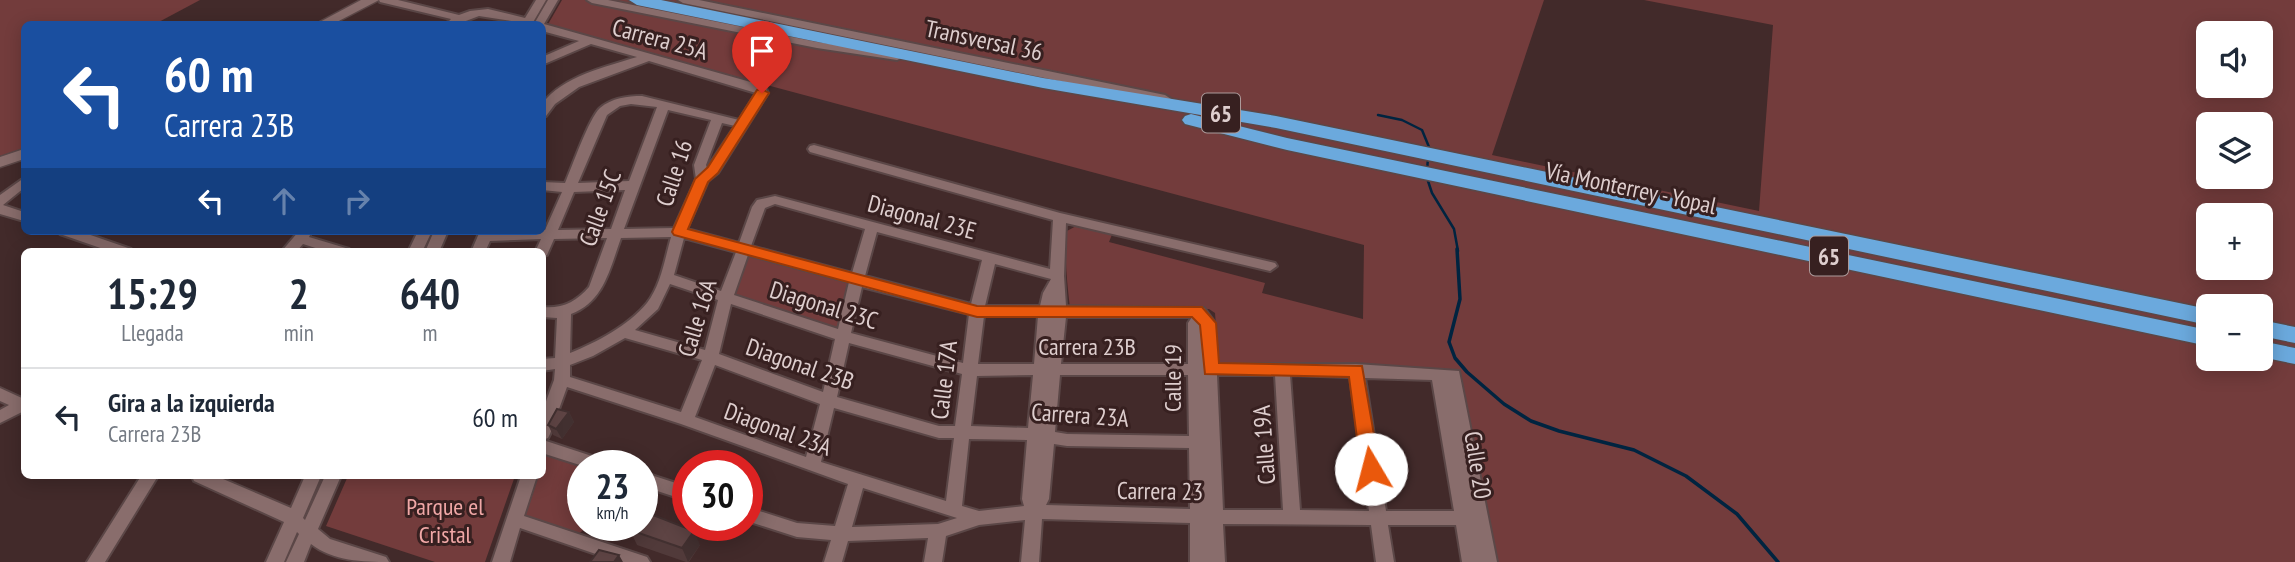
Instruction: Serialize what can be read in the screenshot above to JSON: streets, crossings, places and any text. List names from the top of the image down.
{
  "streets": {
    "highway": ["65", "Vía Monterrey - Yopal"],
    "street": [
      "Carrera 25A",
      "Transversal 36",
      "Calle 16",
      "Calle 15C",
      "Diagonal 23E",
      "Diagonal 23C",
      "Calle 16A",
      "Carrera 23B",
      "Diagonal 23B",
      "Calle 19",
      "Calle 17A",
      "Carrera 23A",
      "Diagonal 23A",
      "Calle 19A",
      "Calle 20",
      "Carrera 23"
    ]
  },
  "crossings": [
    ["Transversal 36", "Vía Monterrey - Yopal"],
    ["Calle 16", "Diagonal 23C"],
    ["Calle 16", "Diagonal 23B"],
    ["Diagonal 23E", "Calle 16A"],
    ["Diagonal 23E", "Calle 17A"],
    ["Diagonal 23C", "Calle 16A"],
    ["Diagonal 23C", "Carrera 23B"],
    ["Diagonal 23C", "Calle 17A"],
    ["Calle 16A", "Diagonal 23B"],
    ["Calle 16A", "Diagonal 23A"],
    ["Carrera 23B", "Calle 19"],
    ["Carrera 23B", "Calle 17A"],
    ["Carrera 23B", "Calle 19A"],
    ["Carrera 23B", "Calle 20"],
    ["Diagonal 23B", "Calle 17A"],
    ["Diagonal 23B", "Carrera 23A"],
    ["Calle 19", "Carrera 23A"],
    ["Calle 19", "Carrera 23"],
    ["Calle 17A", "Carrera 23A"],
    ["Calle 17A", "Diagonal 23A"],
    ["Diagonal 23A", "Carrera 23"],
    ["Calle 19A", "Carrera 23"],
    ["Calle 20", "Carrera 23"]
  ],
  "parks": ["Parque el Cristal"],
  "page": {
    "map_buttons": ["+", "−"],
    "turn": ["60 m", "Carrera 23B"],
    "eta": [
      "15:29",
      "Llegada",
      "2",
      "min",
      "640",
      "m"
    ],
    "list": [
      {
        "name": "Gira a la izquierda",
        "note": "Carrera 23B",
        "value": "60 m"
      }
    ],
    "speed": "23 km/h",
    "limit": "30"
  }
}
